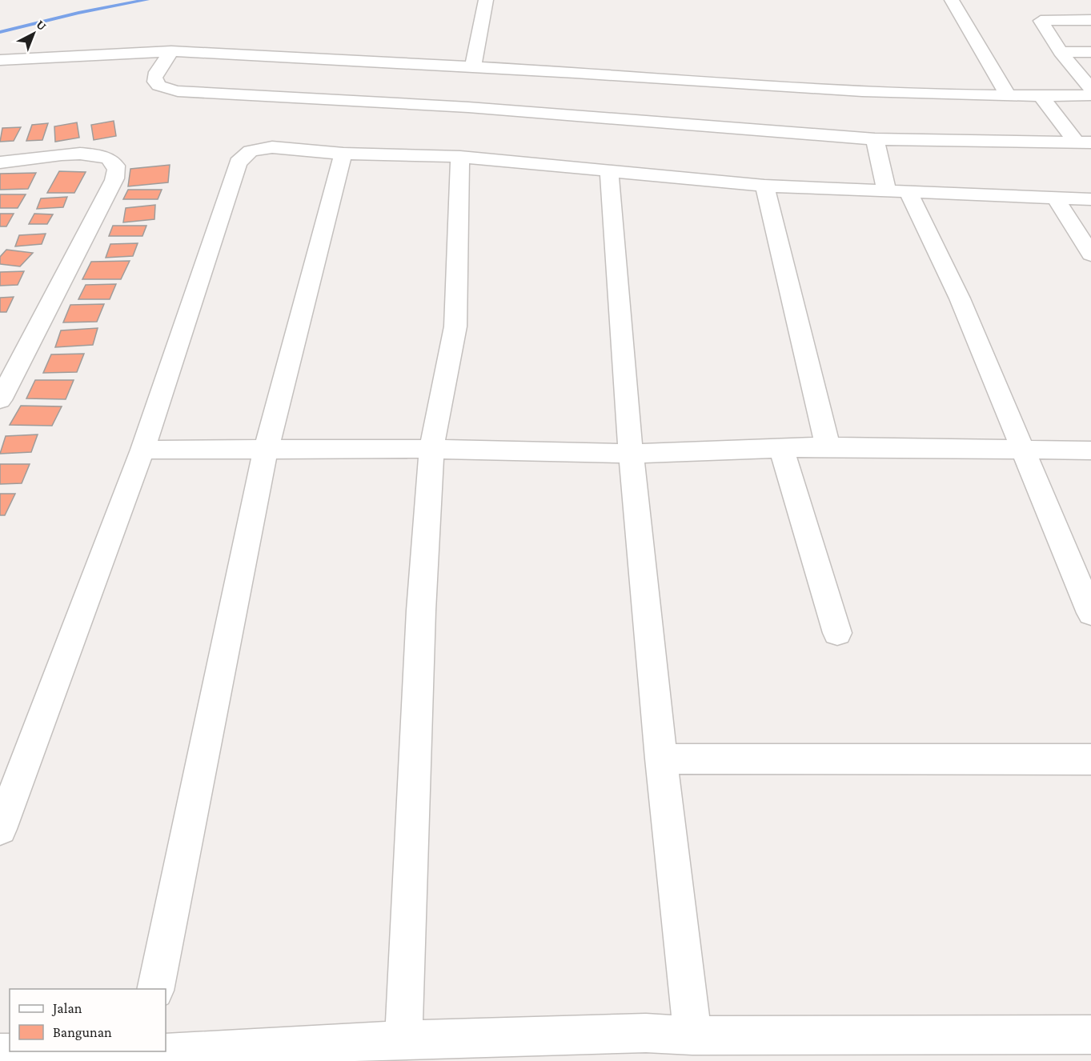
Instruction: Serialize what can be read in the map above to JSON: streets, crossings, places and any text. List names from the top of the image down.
{
  "legend": ["Jalan", "Bangunan"],
  "north": "top right"
}
